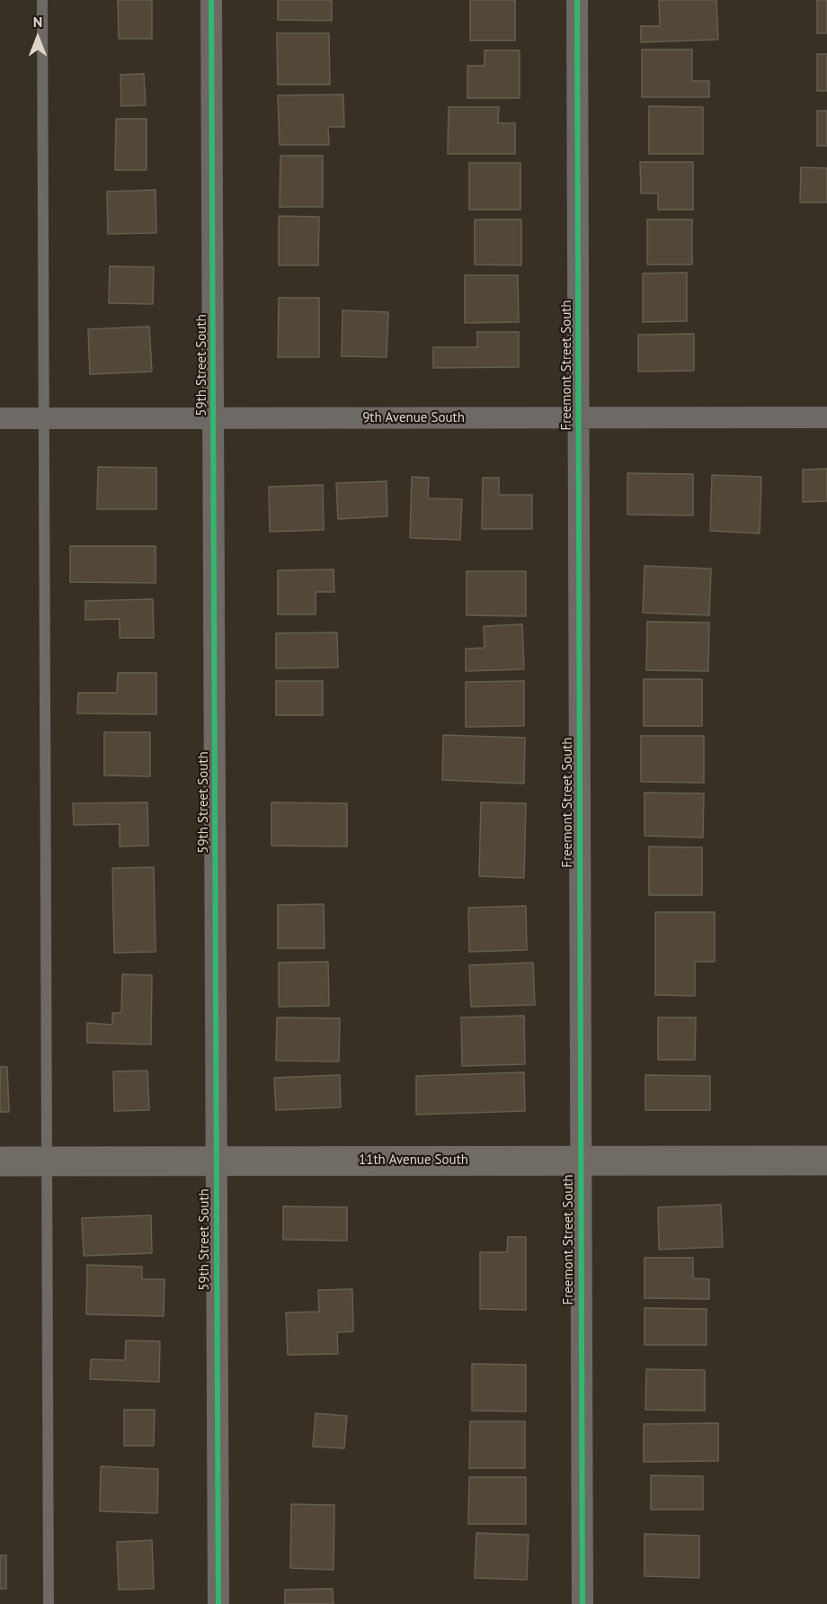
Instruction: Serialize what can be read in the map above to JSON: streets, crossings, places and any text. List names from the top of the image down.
{
  "streets": {
    "street": [
      "59th Street South",
      "Freemont Street South",
      "9th Avenue South",
      "11th Avenue South"
    ]
  },
  "crossings": [
    ["59th Street South", "9th Avenue South"],
    ["59th Street South", "11th Avenue South"],
    ["Freemont Street South", "9th Avenue South"],
    ["Freemont Street South", "11th Avenue South"]
  ],
  "north": "top"
}
